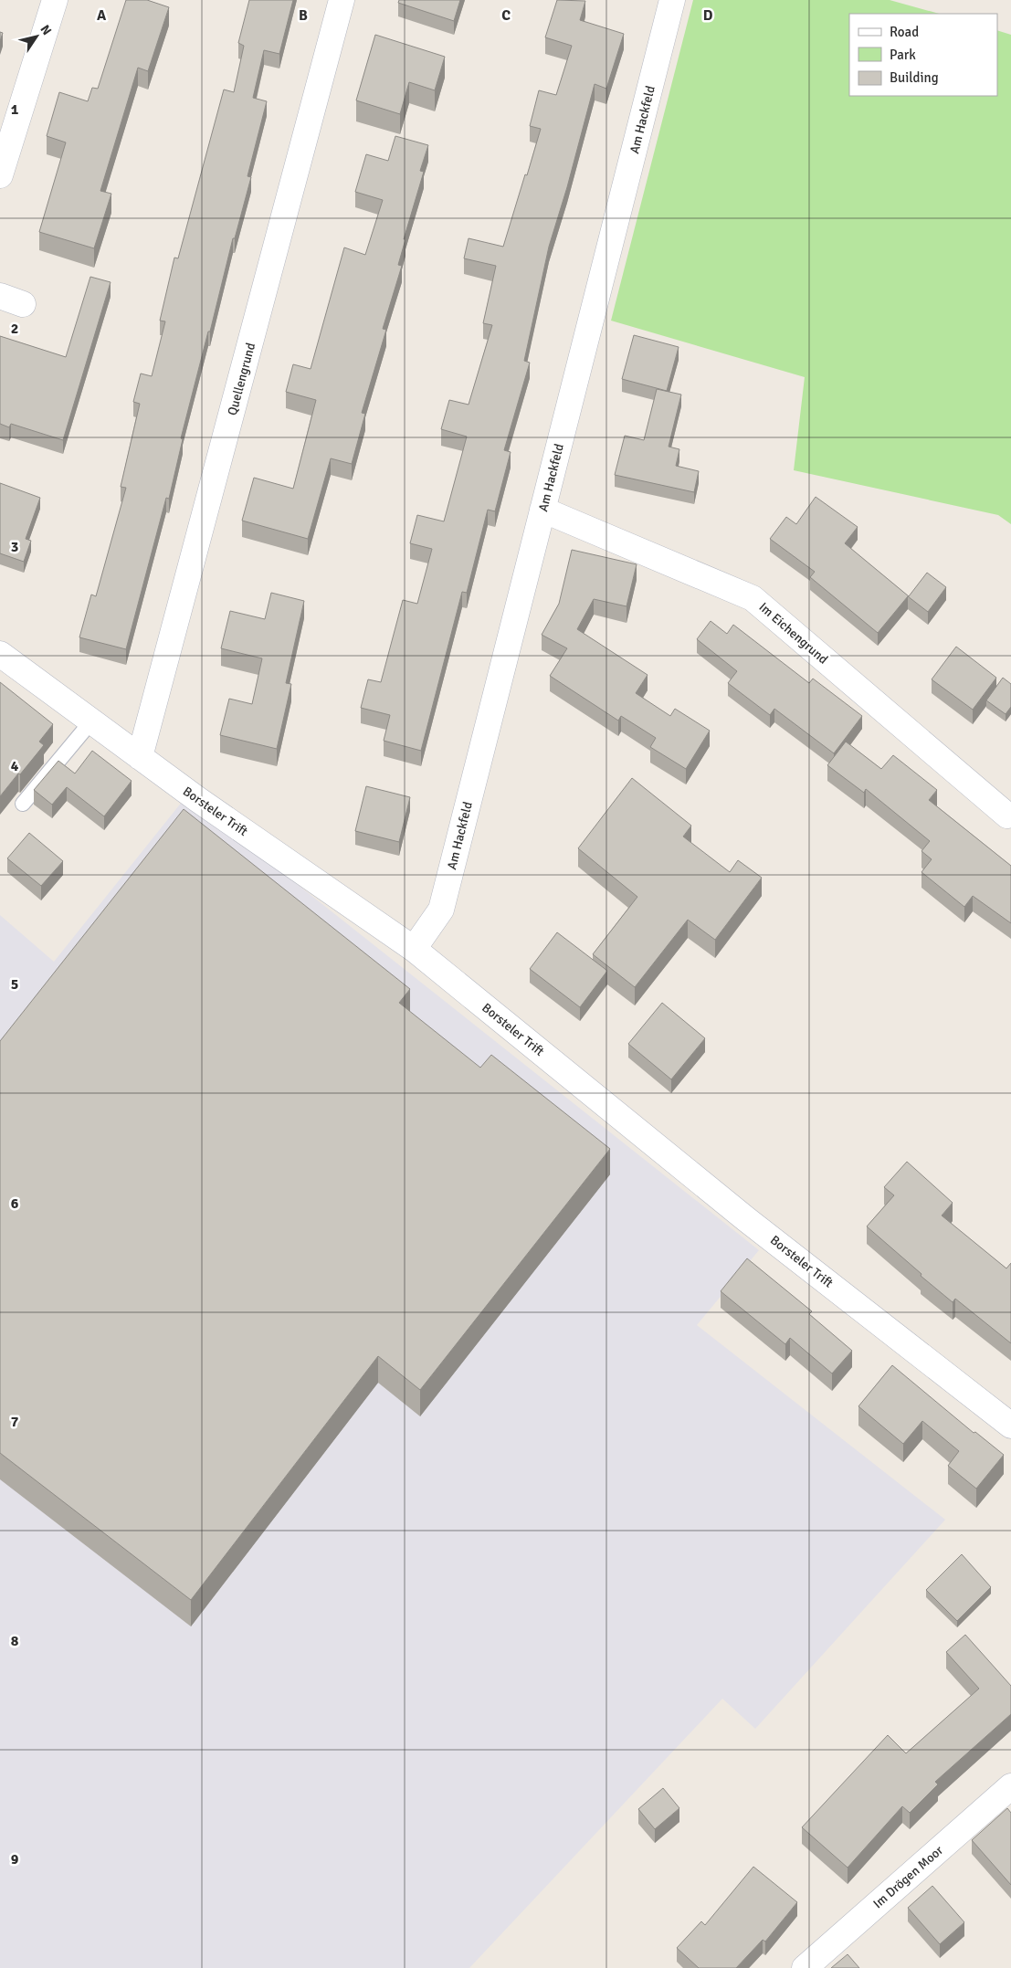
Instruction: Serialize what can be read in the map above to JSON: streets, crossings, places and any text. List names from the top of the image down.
{
  "streets": {
    "street": [
      "Am Hackfeld",
      "Quellengrund",
      "Im Eichengrund",
      "Borsteler Trift",
      "Im Drögen Moor"
    ]
  },
  "crossings": [
    ["Am Hackfeld", "Im Eichengrund"],
    ["Am Hackfeld", "Borsteler Trift"],
    ["Quellengrund", "Borsteler Trift"]
  ],
  "legend": ["Road", "Park", "Building"],
  "north": "top right",
  "grid": {
    "columns": [
      "A",
      "B",
      "C",
      "D"
    ],
    "rows": [
      "1",
      "2",
      "3",
      "4",
      "5",
      "6",
      "7",
      "8",
      "9"
    ]
  }
}
